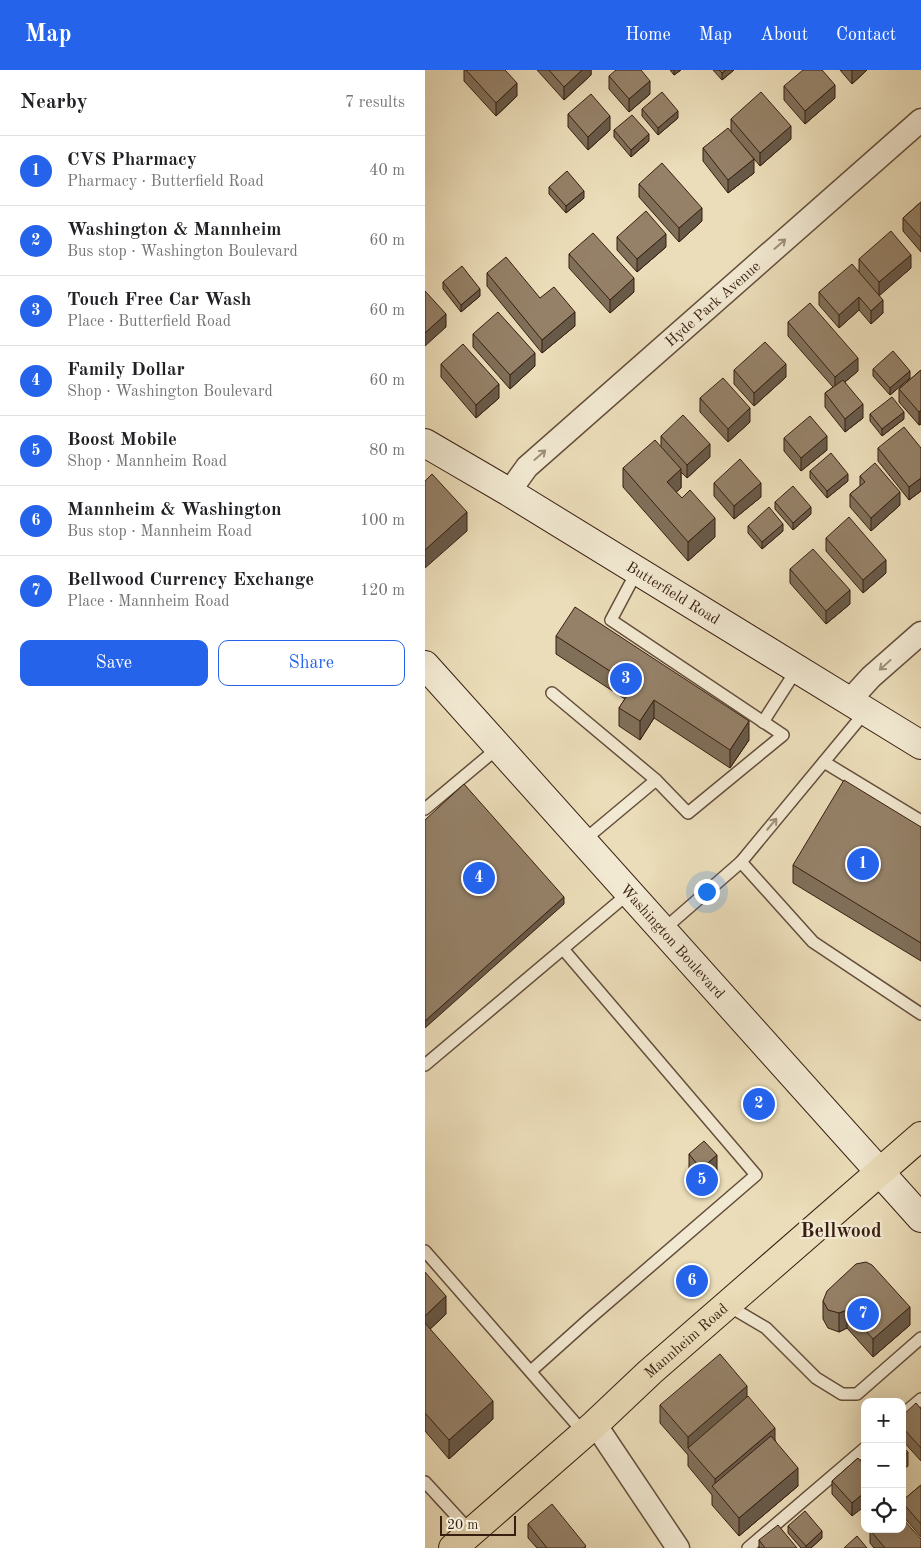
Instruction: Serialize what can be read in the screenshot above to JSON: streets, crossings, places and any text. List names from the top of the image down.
{
  "streets": {
    "main road": ["Butterfield Road", "Washington Boulevard", "Mannheim Road"],
    "street": ["Hyde Park Avenue"]
  },
  "crossings": [
    ["Hyde Park Avenue", "Butterfield Road"],
    ["Washington Boulevard", "Mannheim Road"]
  ],
  "one_way": ["Hyde Park Avenue"],
  "districts": ["Bellwood"],
  "scale_bar": "20 m",
  "page": {
    "header": "Map",
    "nav": [
      "Home",
      "Map",
      "About",
      "Contact"
    ],
    "heading": ["Nearby", "7 results"],
    "list": [
      {
        "mark": "1",
        "name": "CVS Pharmacy",
        "note": "Pharmacy · Butterfield Road",
        "value": "40 m"
      },
      {
        "mark": "2",
        "name": "Washington & Mannheim",
        "note": "Bus stop · Washington Boulevard",
        "value": "60 m"
      },
      {
        "mark": "3",
        "name": "Touch Free Car Wash",
        "note": "Place · Butterfield Road",
        "value": "60 m"
      },
      {
        "mark": "4",
        "name": "Family Dollar",
        "note": "Shop · Washington Boulevard",
        "value": "60 m"
      },
      {
        "mark": "5",
        "name": "Boost Mobile",
        "note": "Shop · Mannheim Road",
        "value": "80 m"
      },
      {
        "mark": "6",
        "name": "Mannheim & Washington",
        "note": "Bus stop · Mannheim Road",
        "value": "100 m"
      },
      {
        "mark": "7",
        "name": "Bellwood Currency Exchange",
        "note": "Place · Mannheim Road",
        "value": "120 m"
      }
    ],
    "buttons": ["Save", "Share"],
    "pins": [
      "3",
      "1",
      "4",
      "2",
      "5",
      "6",
      "7"
    ],
    "map_buttons": ["+", "−"],
    "scale": "20 m"
  }
}
